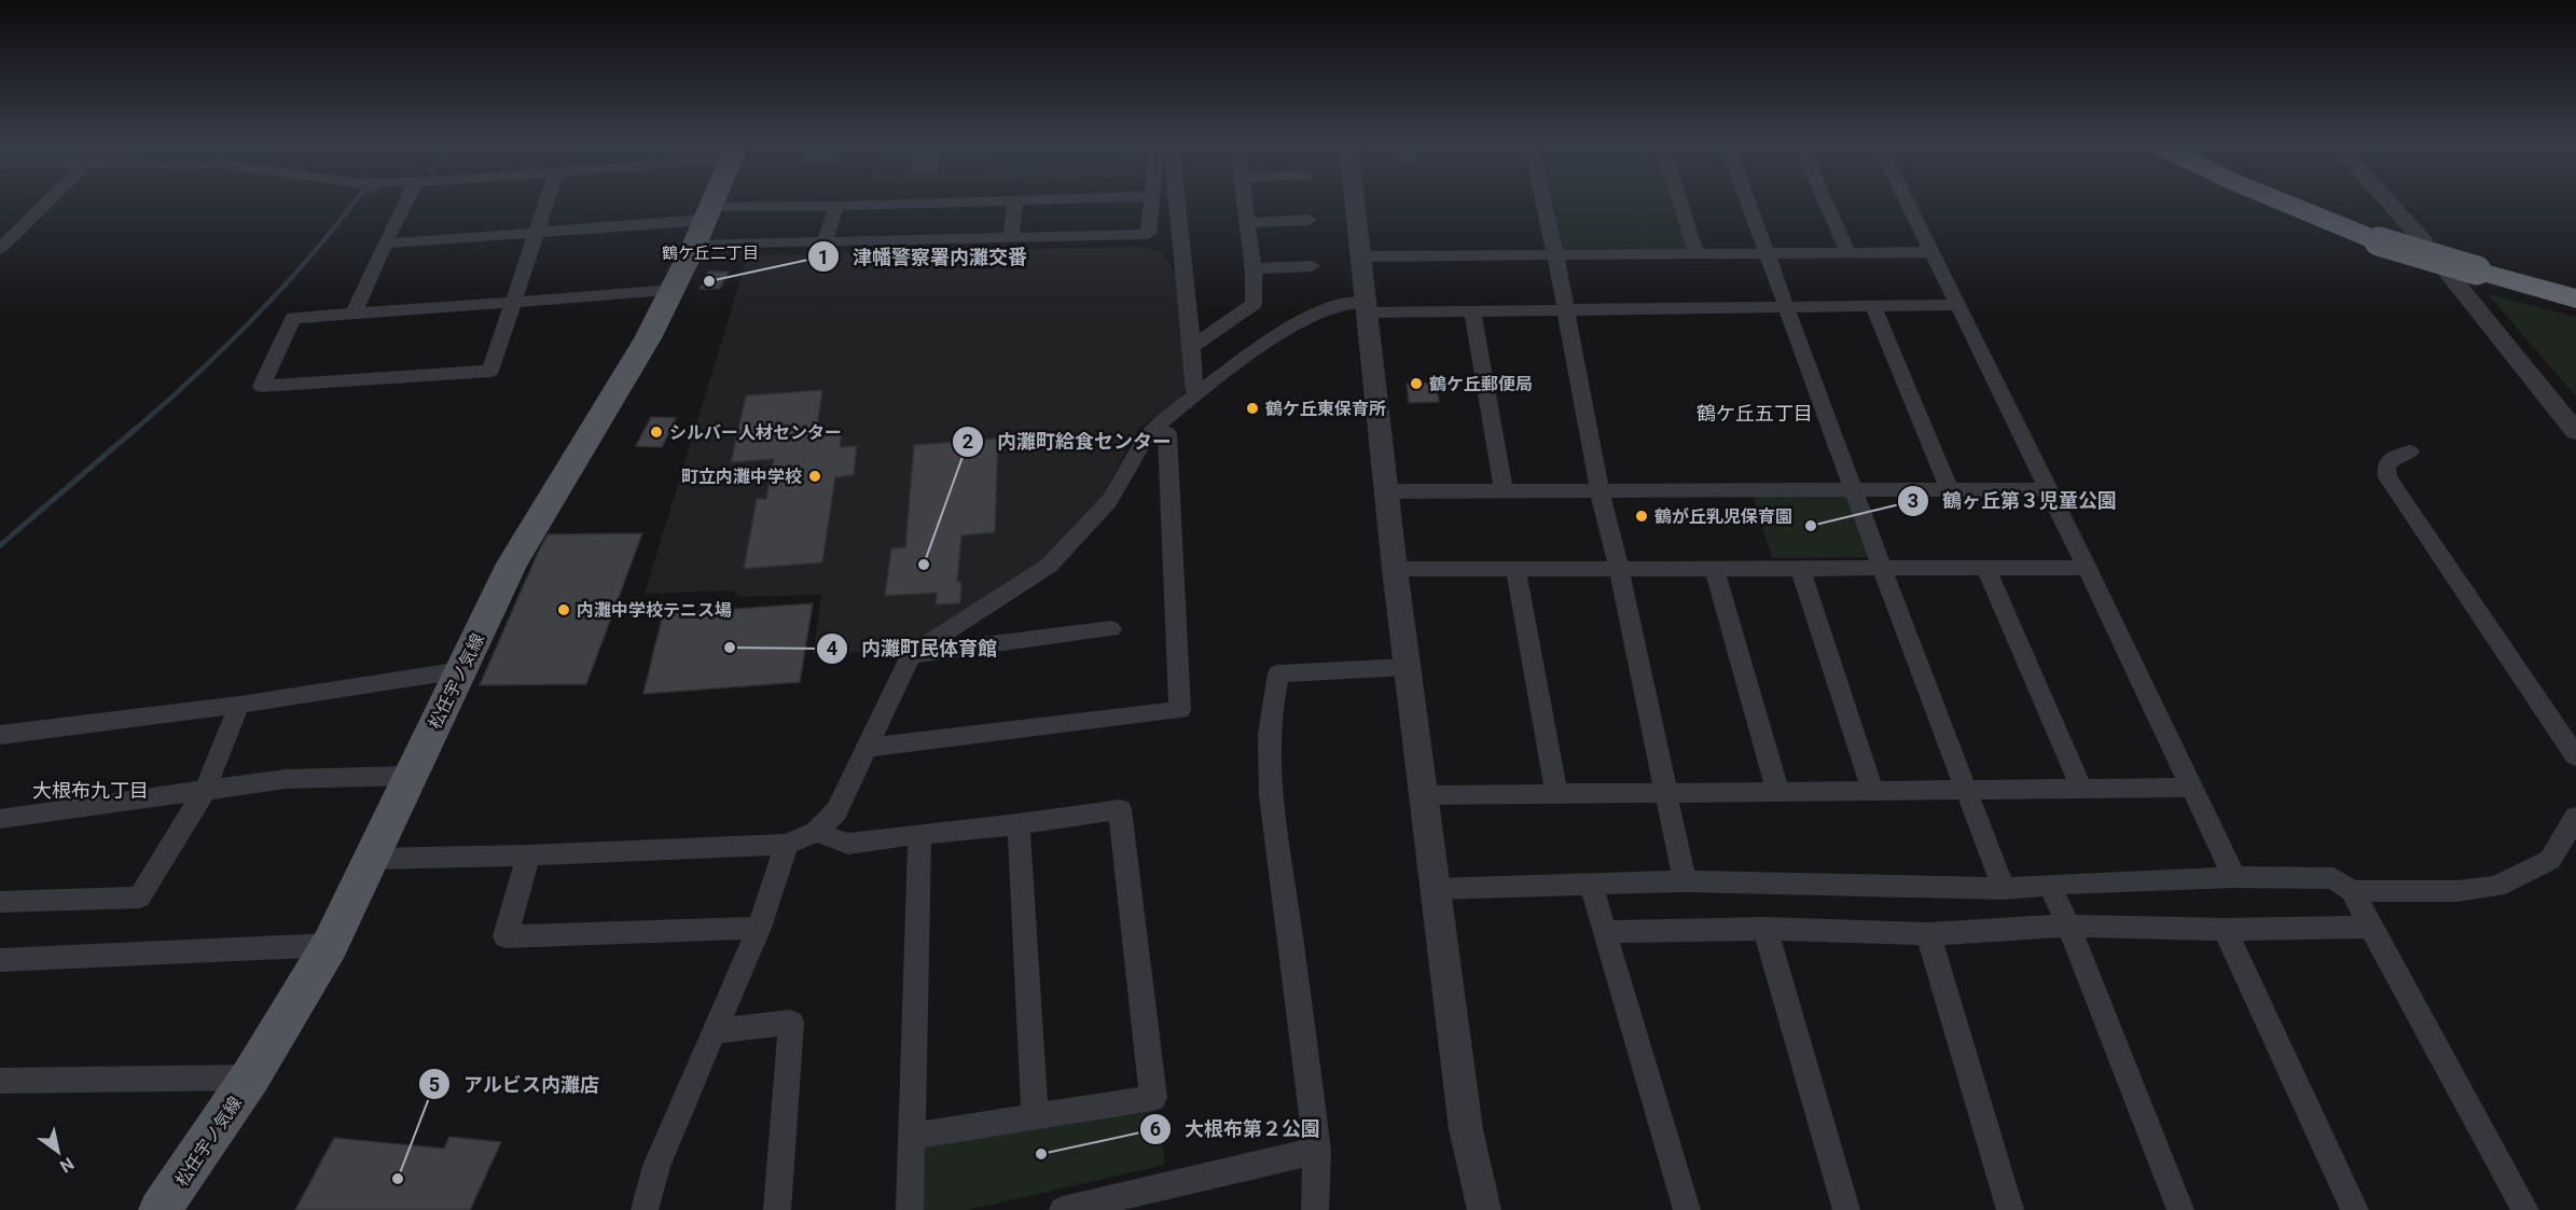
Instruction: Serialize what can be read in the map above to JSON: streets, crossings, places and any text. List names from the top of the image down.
{
  "streets": {
    "main road": ["松任宇ノ気線"]
  },
  "districts": ["鶴ケ丘二丁目", "鶴ケ丘五丁目", "大根布九丁目"],
  "places": [
    "津幡警察署内灘交番",
    "鶴ケ丘郵便局",
    "鶴ケ丘東保育所",
    "シルバー人材センター",
    "町立内灘中学校",
    "鶴が丘乳児保育園",
    "鶴ヶ丘第３児童公園",
    "内灘町給食センター",
    "内灘中学校テニス場",
    "内灘町民体育館",
    "大根布第２公園",
    "アルビス内灘店"
  ],
  "north": "bottom right"
}
